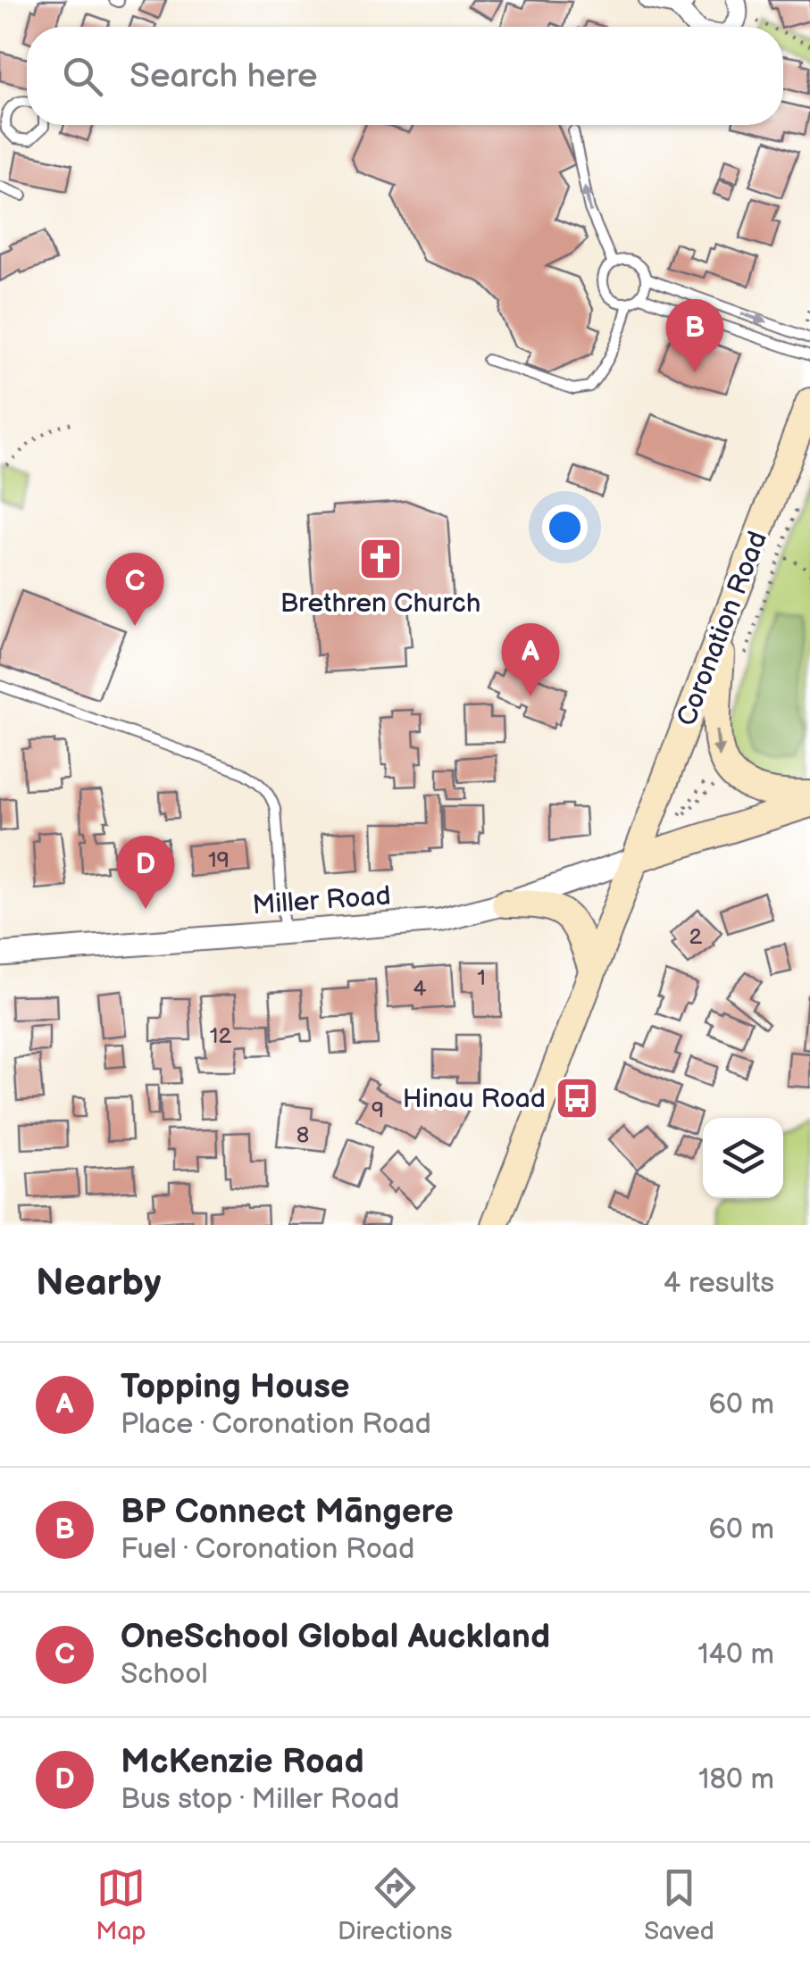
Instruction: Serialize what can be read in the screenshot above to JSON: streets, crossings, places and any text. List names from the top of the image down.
{
  "streets": {
    "main road": ["Coronation Road"],
    "street": ["Miller Road"]
  },
  "crossings": [
    ["Coronation Road", "Miller Road"]
  ],
  "places": {
    "church": ["Brethren Church"],
    "bus stop": ["Hinau Road"]
  },
  "house_numbers": [
    "19",
    "2",
    "1",
    "4",
    "12",
    "9",
    "8"
  ],
  "page": {
    "search": "Search here",
    "pins": [
      "B",
      "C",
      "A",
      "D"
    ],
    "heading": ["Nearby", "4 results"],
    "list": [
      {
        "mark": "A",
        "name": "Topping House",
        "note": "Place · Coronation Road",
        "value": "60 m"
      },
      {
        "mark": "B",
        "name": "BP Connect Māngere",
        "note": "Fuel · Coronation Road",
        "value": "60 m"
      },
      {
        "mark": "C",
        "name": "OneSchool Global Auckland",
        "note": "School",
        "value": "140 m"
      },
      {
        "mark": "D",
        "name": "McKenzie Road",
        "note": "Bus stop · Miller Road",
        "value": "180 m"
      }
    ],
    "nav": ["Map", "Directions", "Saved"]
  }
}
